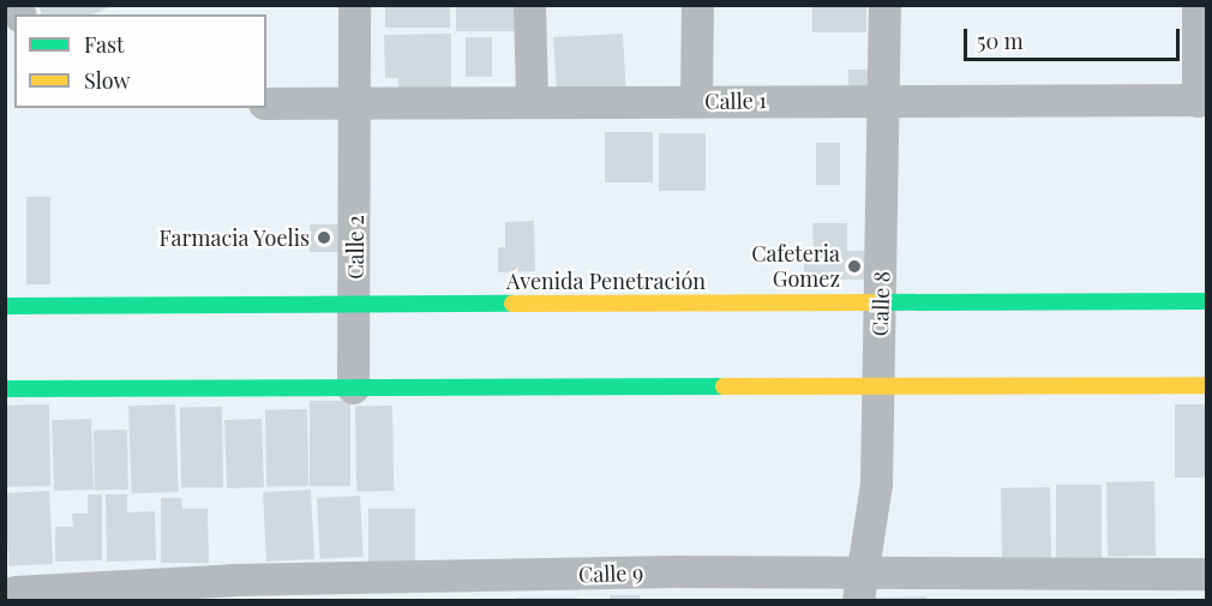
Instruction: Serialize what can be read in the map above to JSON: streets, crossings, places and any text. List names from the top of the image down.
{
  "streets": {
    "street": [
      "Calle 1",
      "Calle 2",
      "Avenida Penetración",
      "Calle 8",
      "Calle 9"
    ]
  },
  "crossings": [
    ["Calle 1", "Calle 2"],
    ["Calle 1", "Calle 8"],
    ["Calle 2", "Avenida Penetración"],
    ["Avenida Penetración", "Calle 8"],
    ["Calle 8", "Calle 9"]
  ],
  "places": ["Farmacia Yoelis", "Cafeteria Gomez"],
  "legend": ["Fast", "Slow"],
  "scale_bar": "50 m"
}
